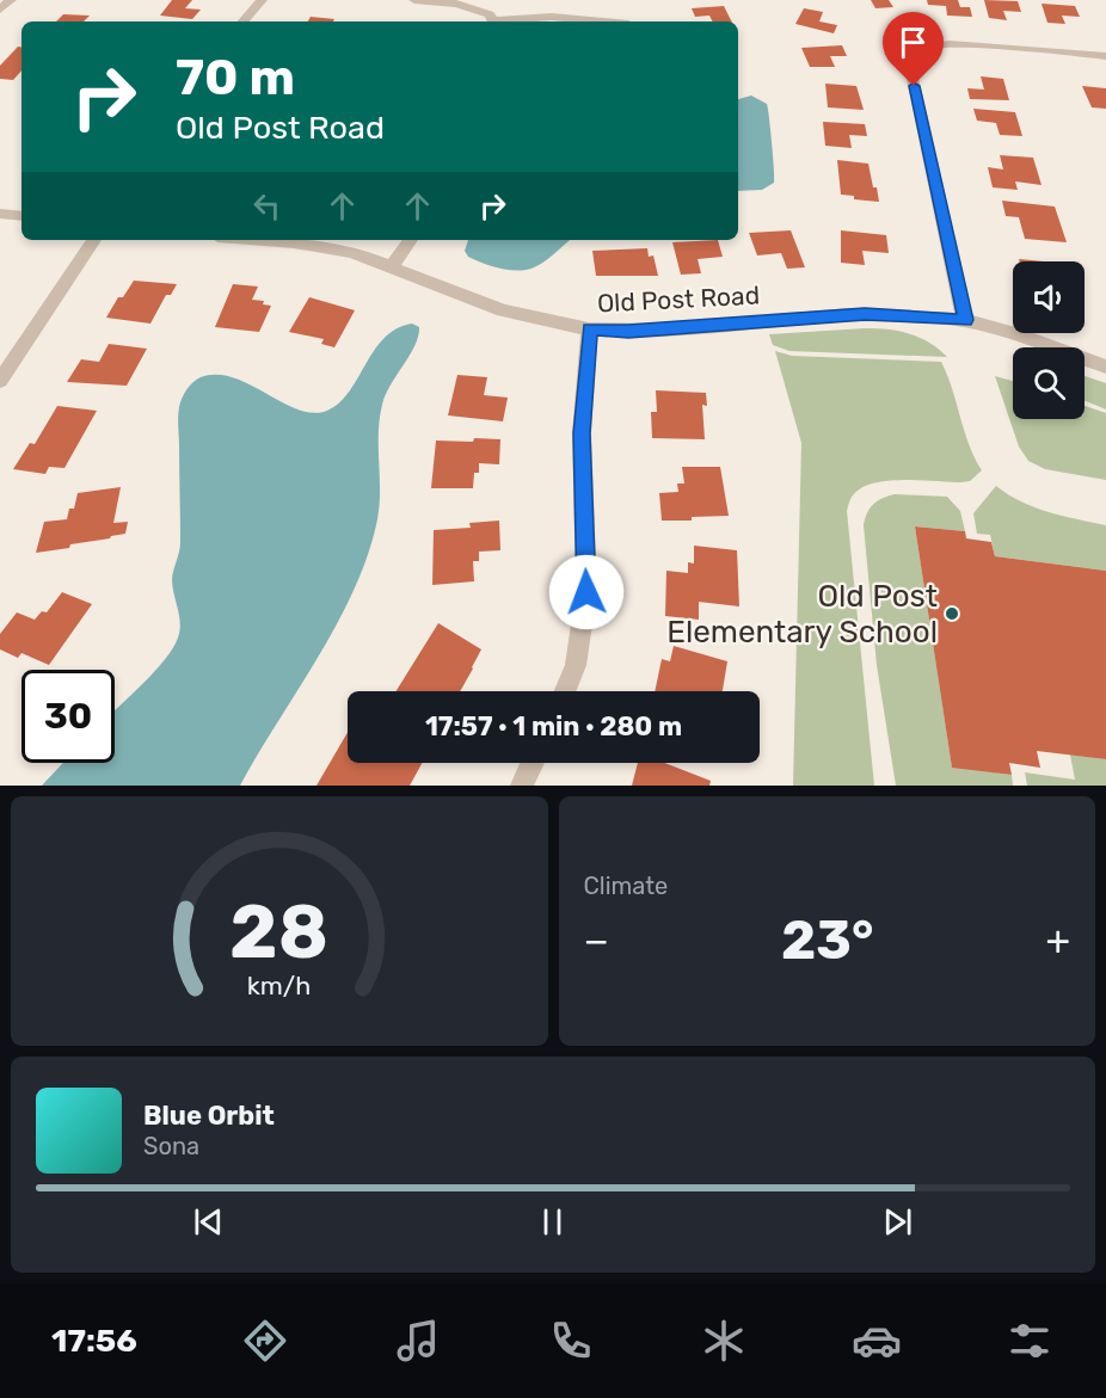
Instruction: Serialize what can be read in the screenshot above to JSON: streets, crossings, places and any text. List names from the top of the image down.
{
  "streets": {
    "street": ["Old Post Road"]
  },
  "places": ["Old Post Elementary School"],
  "page": {
    "turn": ["70 m", "Old Post Road"],
    "limit": "30",
    "trip": "17:57 · 1 min · 280 m",
    "tile": "Climate",
    "heat": ["−", "23°", "+"],
    "song": ["Blue Orbit", "Sona"],
    "tabs": "17:56",
    "gauge": ["28", "km/h"]
  }
}
